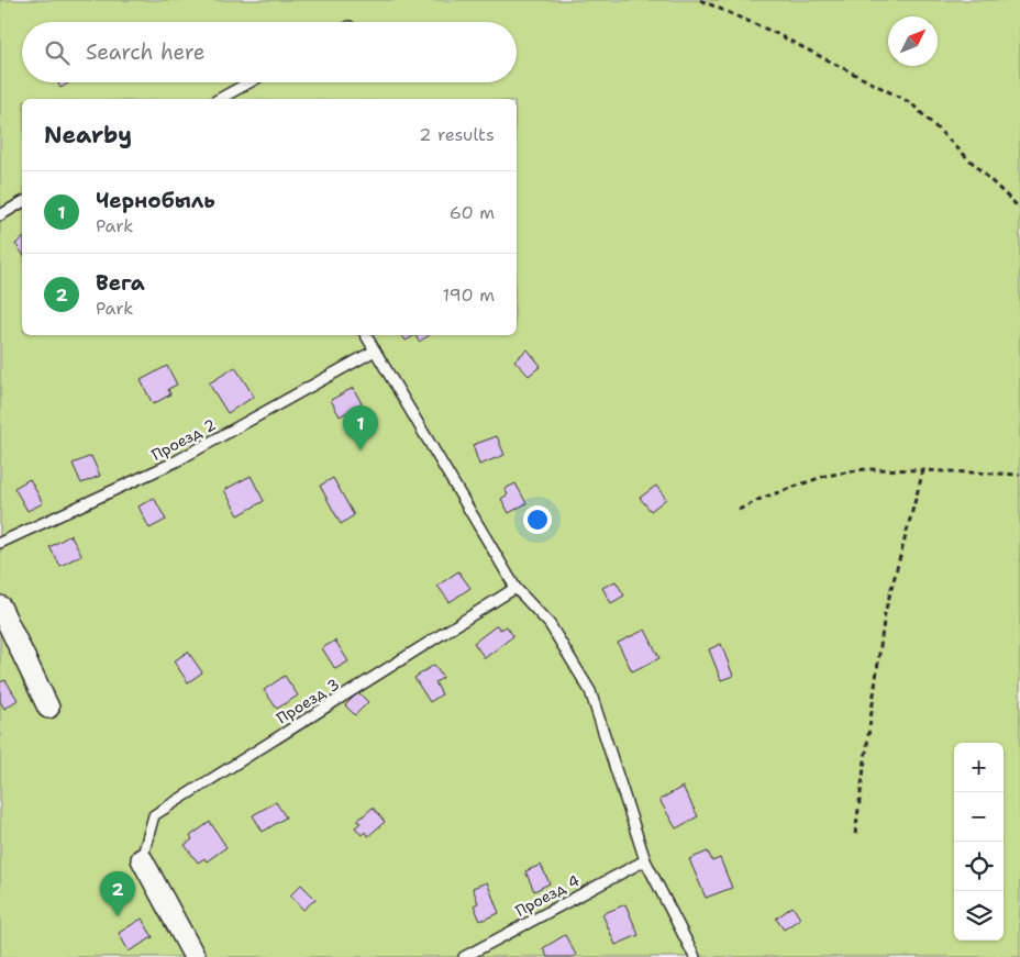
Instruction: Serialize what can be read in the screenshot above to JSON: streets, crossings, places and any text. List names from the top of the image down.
{
  "streets": {
    "lane": ["Проезд 2", "Проезд 3", "Проезд 4"]
  },
  "north": "top right",
  "page": {
    "search": "Search here",
    "heading": ["Nearby", "2 results"],
    "list": [
      {
        "mark": "1",
        "name": "Чернобыль",
        "note": "Park",
        "value": "60 m"
      },
      {
        "mark": "2",
        "name": "Вега",
        "note": "Park",
        "value": "190 m"
      }
    ],
    "pins": ["1", "2"],
    "map_buttons": ["+", "−"]
  }
}
